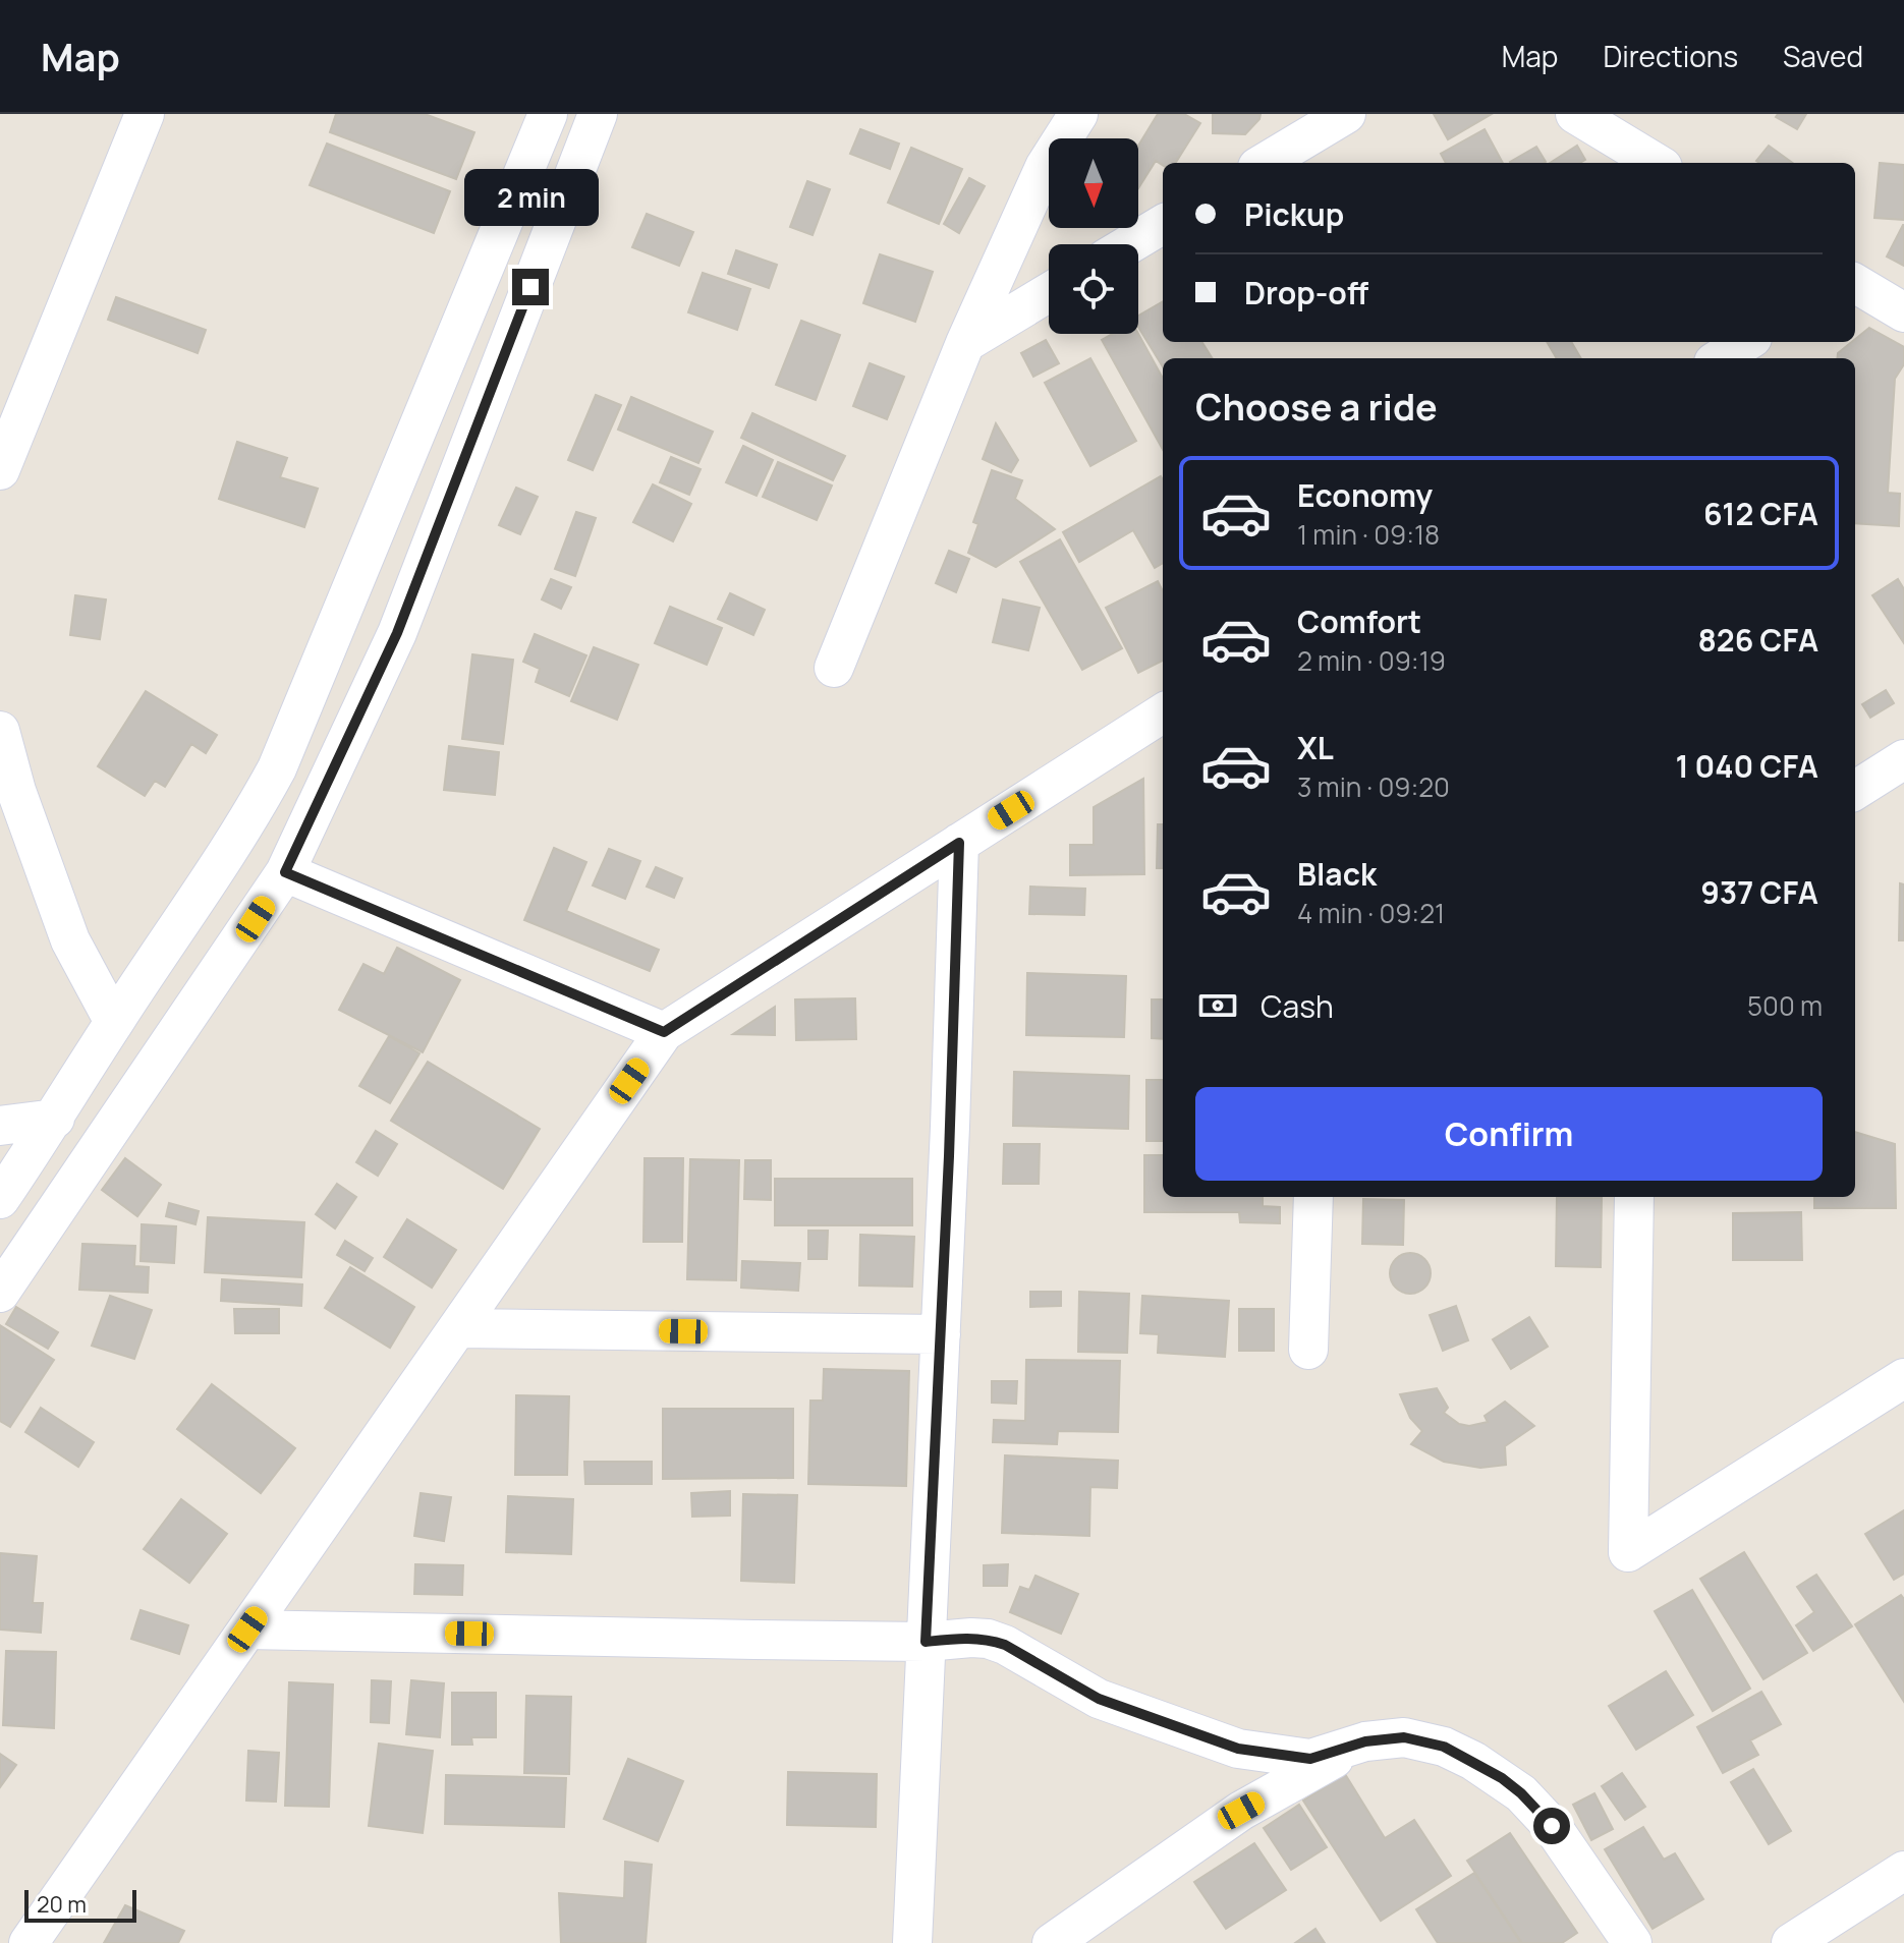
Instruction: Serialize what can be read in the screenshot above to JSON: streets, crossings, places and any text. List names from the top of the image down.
{
  "scale_bar": "20 m",
  "north": "bottom",
  "page": {
    "header": "Map",
    "nav": ["Map", "Directions", "Saved"],
    "banner": ["Pickup", "Drop-off"],
    "bubble": "2 min",
    "heading": "Choose a ride",
    "list": [
      {
        "name": "Economy",
        "note": "1 min · 09:18",
        "value": "612 CFA"
      },
      {
        "name": "Comfort",
        "note": "2 min · 09:19",
        "value": "826 CFA"
      },
      {
        "name": "XL",
        "note": "3 min · 09:20",
        "value": "1 040 CFA"
      },
      {
        "name": "Black",
        "note": "4 min · 09:21",
        "value": "937 CFA"
      }
    ],
    "pay": ["Cash", "500 m"],
    "buttons": "Confirm",
    "scale": "20 m"
  }
}
